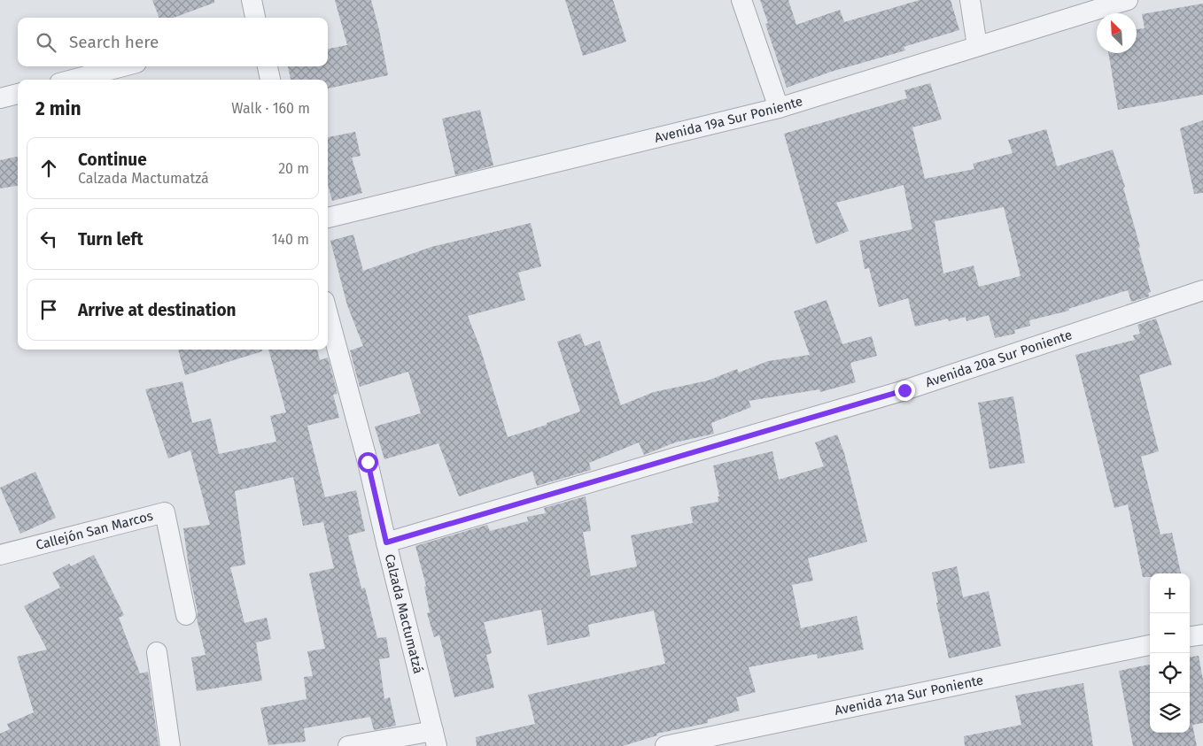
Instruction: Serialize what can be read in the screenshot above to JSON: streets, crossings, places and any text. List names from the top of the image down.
{
  "streets": {
    "street": [
      "Avenida 19a Sur Poniente",
      "Avenida 20a Sur Poniente",
      "Callejón San Marcos",
      "Calzada Mactumatzá",
      "Avenida 21a Sur Poniente"
    ]
  },
  "crossings": [
    ["Avenida 20a Sur Poniente", "Calzada Mactumatzá"]
  ],
  "north": "top left",
  "page": {
    "search": "Search here",
    "heading": ["2 min", "Walk · 160 m"],
    "list": [
      ["Continue", "Calzada Mactumatzá", "20 m"],
      ["Turn left", "140 m"],
      "Arrive at destination"
    ],
    "map_buttons": ["+", "−"]
  }
}
